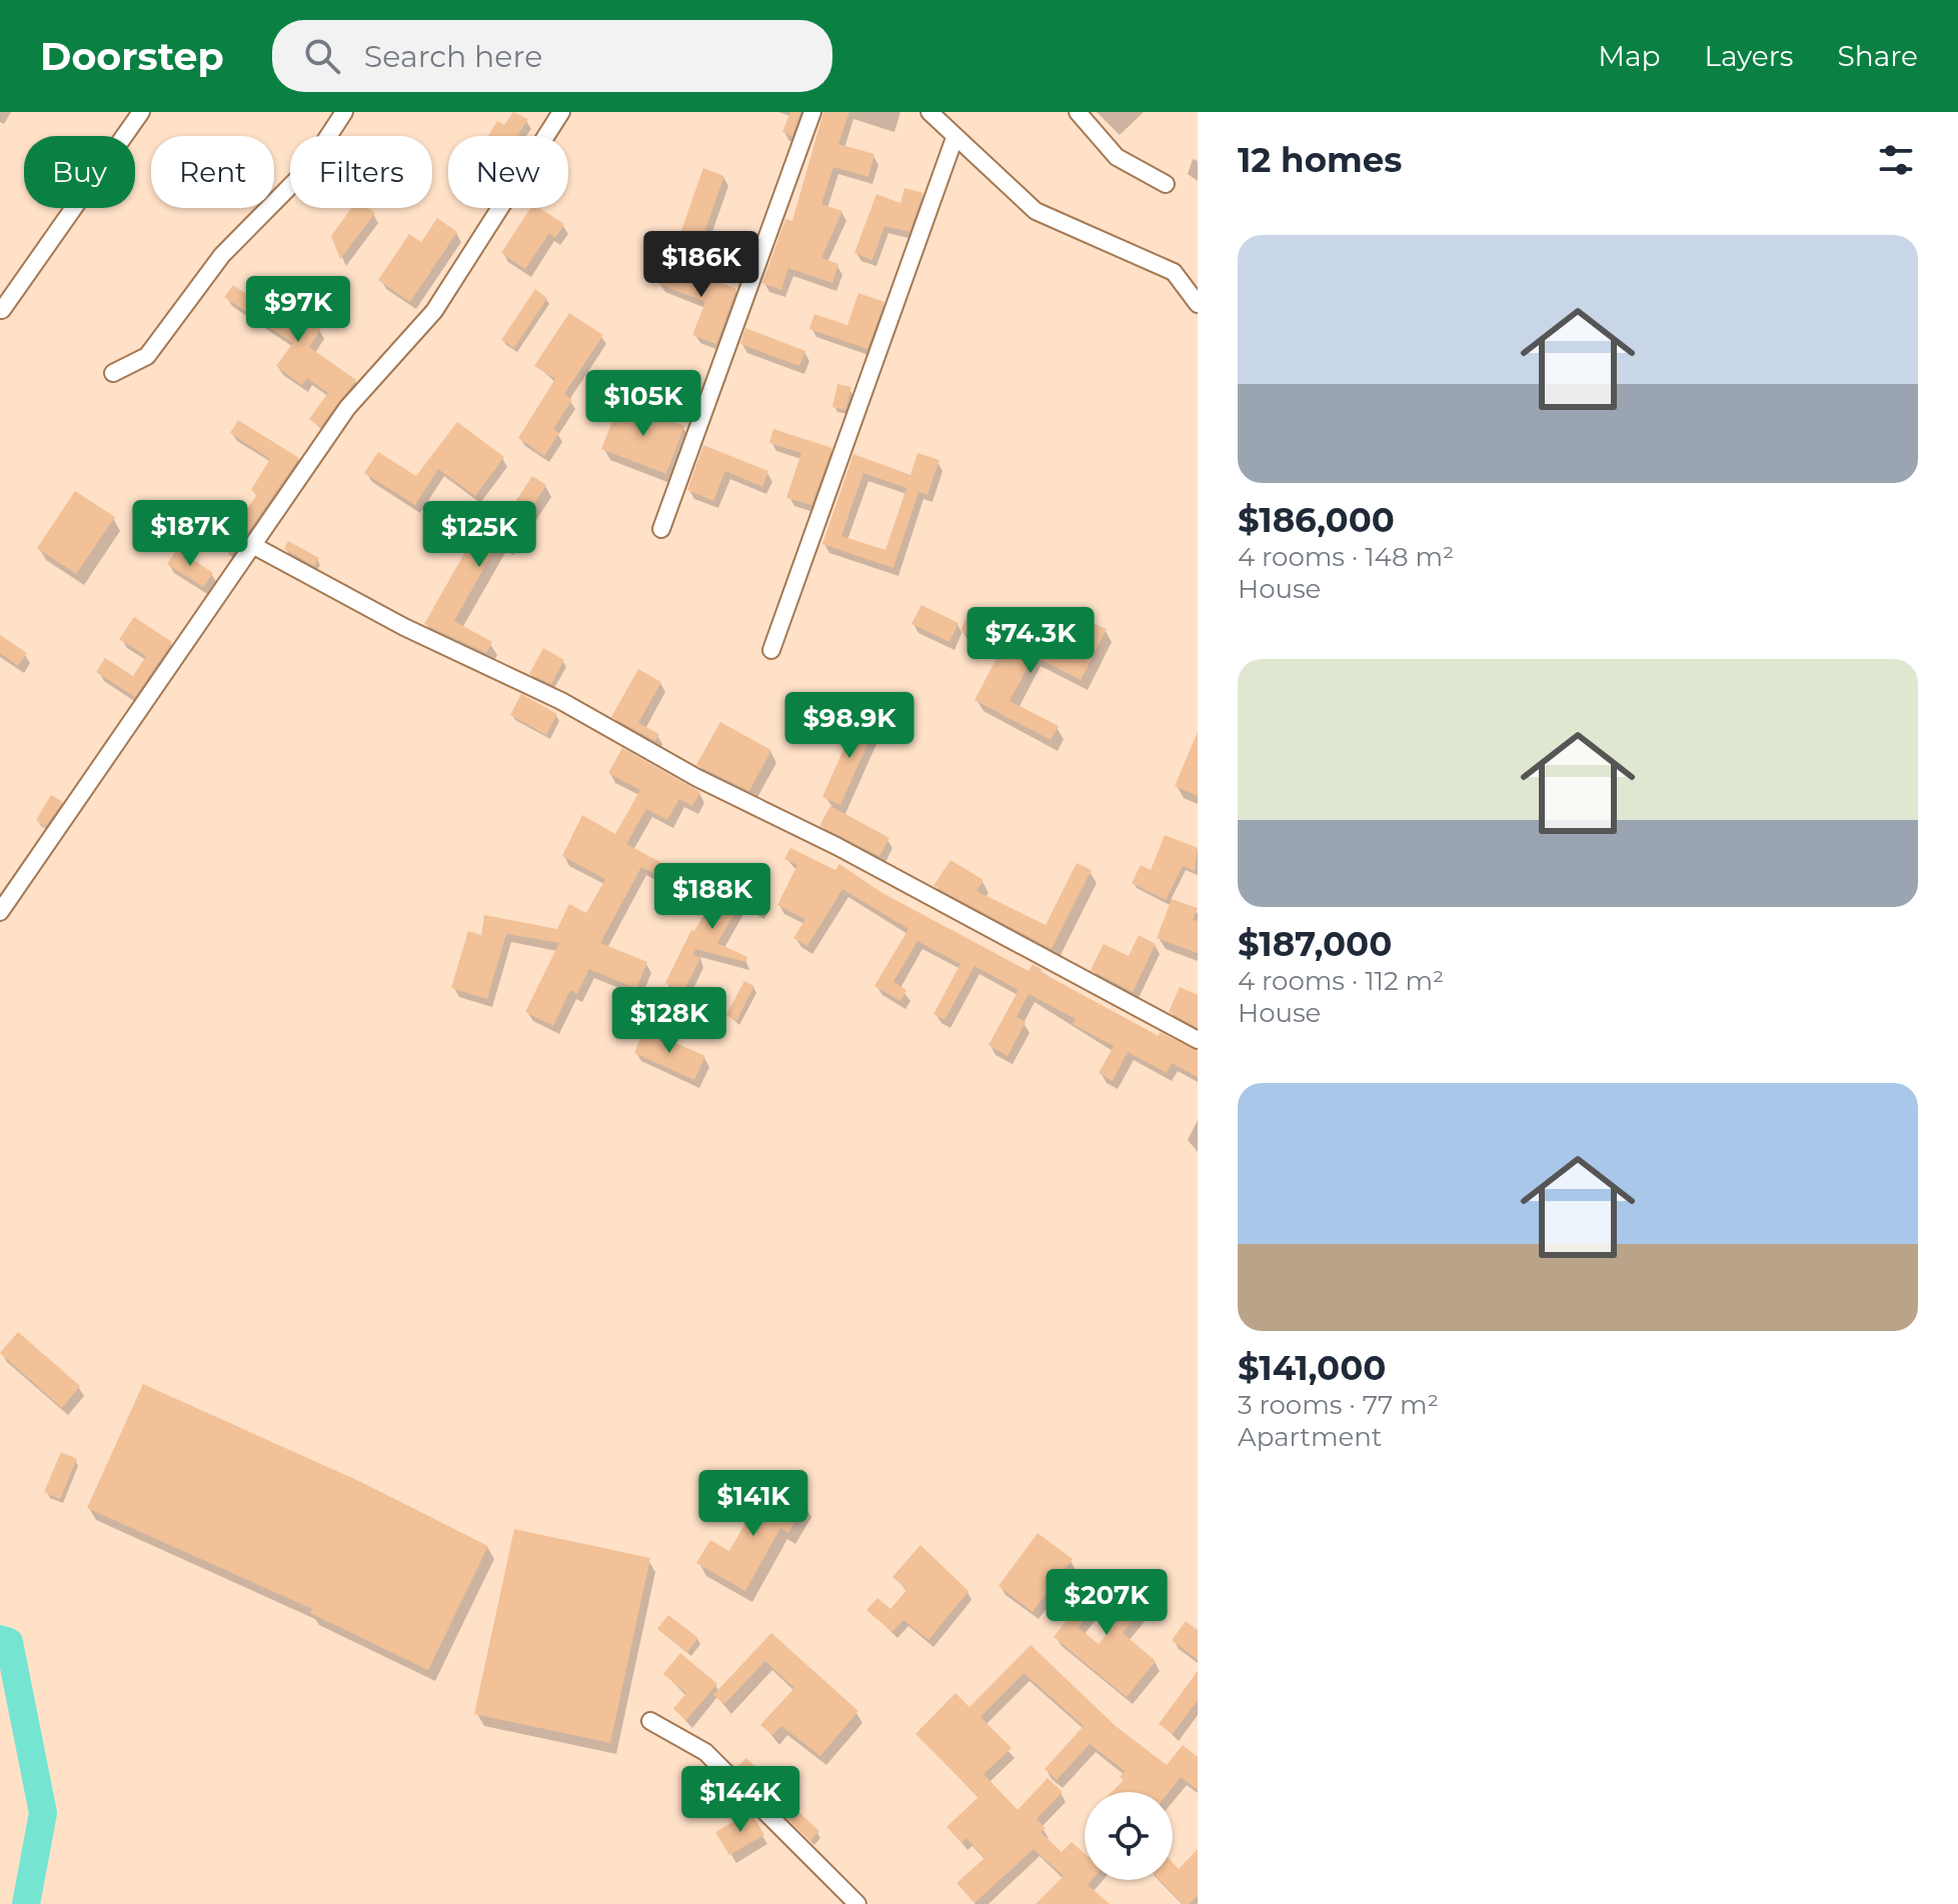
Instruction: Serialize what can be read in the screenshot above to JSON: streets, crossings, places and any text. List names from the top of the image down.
{
  "page": {
    "header": "Doorstep",
    "search": "Search here",
    "nav": ["Map", "Layers", "Share"],
    "heading": "12 homes",
    "chip": [
      "Buy",
      "Rent",
      "Filters",
      "New"
    ],
    "list": [
      {
        "name": "$186,000",
        "note": "4 rooms · 148 m² · House"
      },
      {
        "name": "$187,000",
        "note": "4 rooms · 112 m² · House"
      },
      {
        "name": "$141,000",
        "note": "3 rooms · 77 m² · Apartment"
      }
    ],
    "price": [
      "$186K",
      "$97K",
      "$105K",
      "$187K",
      "$125K",
      "$74.3K",
      "$98.9K",
      "$188K",
      "$128K",
      "$141K",
      "$207K",
      "$144K"
    ]
  }
}
